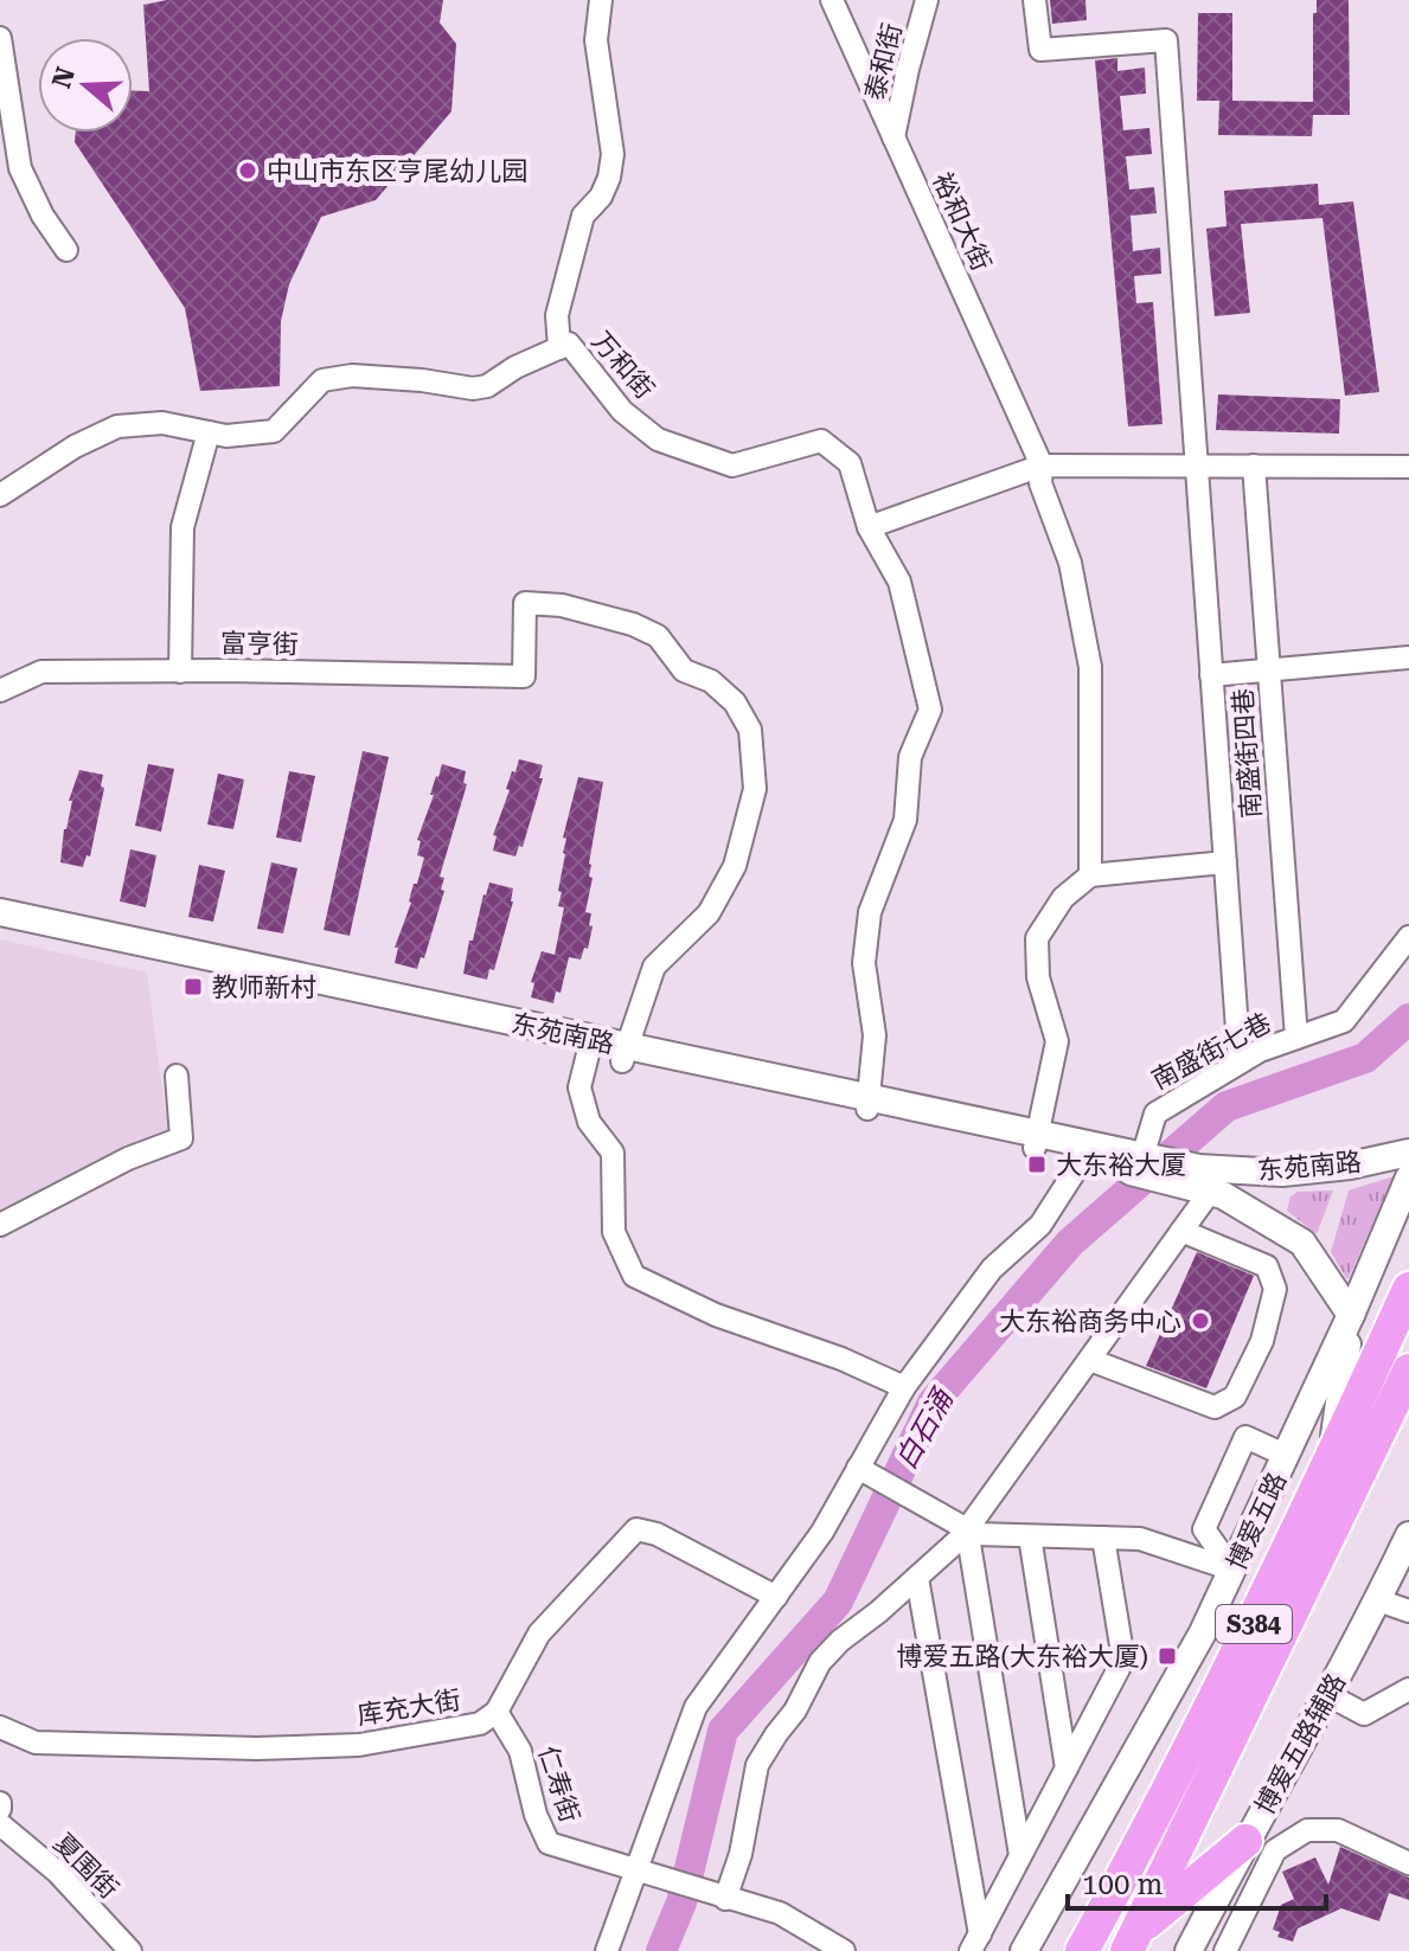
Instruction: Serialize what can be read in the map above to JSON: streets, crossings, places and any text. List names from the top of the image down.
{
  "streets": {
    "highway": ["博爱五路", "S384"],
    "street": [
      "泰和街",
      "裕和大街",
      "万和街",
      "富亨街",
      "南盛街四巷",
      "东苑南路",
      "南盛街七巷",
      "库充大街",
      "博爱五路辅路",
      "仁寿街",
      "夏围街"
    ]
  },
  "crossings": [
    ["泰和街", "裕和大街"],
    ["万和街", "东苑南路"],
    ["富亨街", "东苑南路"],
    ["南盛街四巷", "南盛街七巷"],
    ["东苑南路", "南盛街七巷"],
    ["东苑南路", "博爱五路"],
    ["库充大街", "仁寿街"]
  ],
  "water": ["白石涌"],
  "places": {
    "other": ["中山市东区亨尾幼儿园", "大东裕商务中心"],
    "transit": ["教师新村", "大东裕大厦", "博爱五路(大东裕大厦)"]
  },
  "scale_bar": "100 m",
  "north": "left"
}
